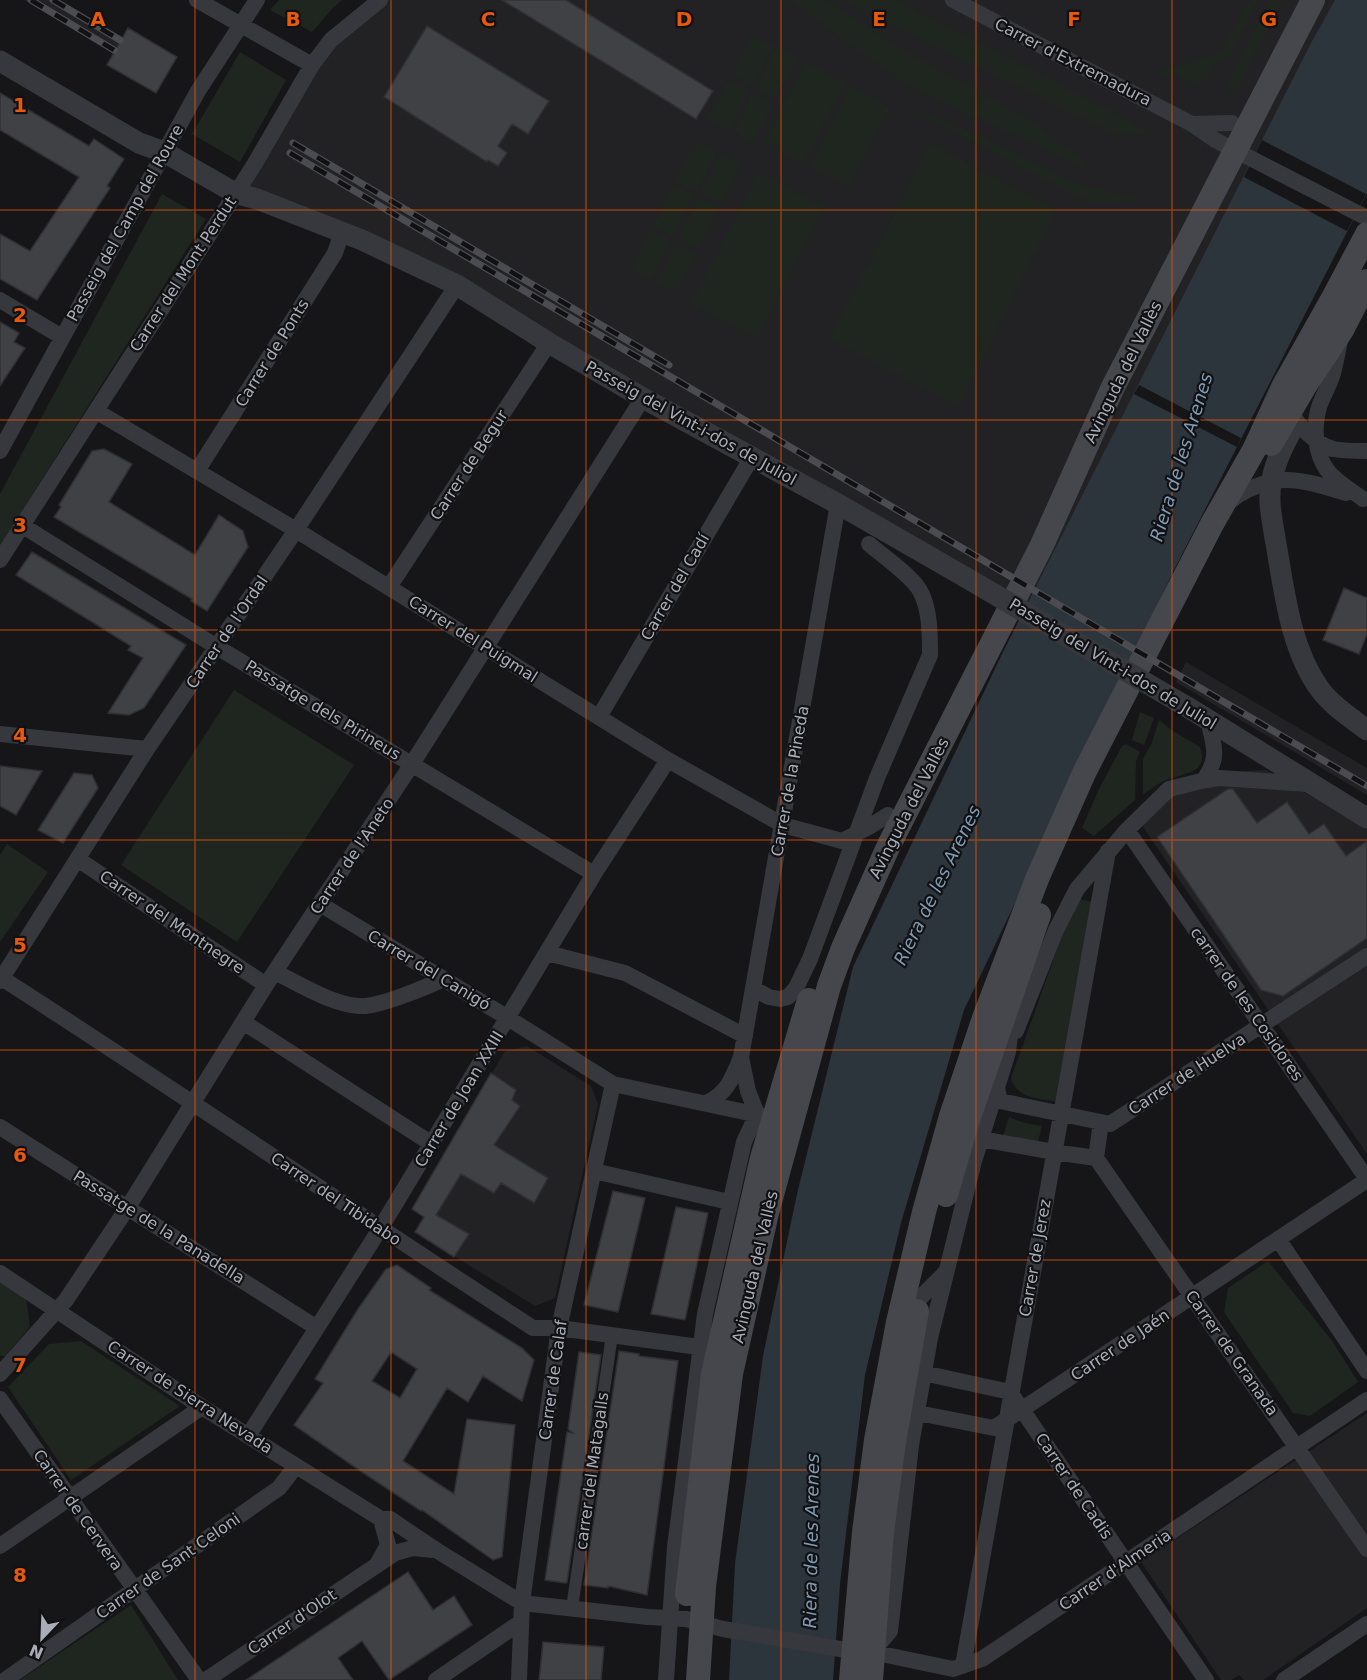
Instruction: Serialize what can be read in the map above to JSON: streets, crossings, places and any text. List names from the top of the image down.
{
  "streets": {
    "main road": ["Avinguda del Vallès"],
    "street": [
      "Carrer d'Extremadura",
      "Passeig del Camp del Roure",
      "Carrer del Mont Perdut",
      "Carrer de Ponts",
      "Passeig del Vint-i-dos de Juliol",
      "Carrer de Begur",
      "Carrer del Cadí",
      "Carrer de l'Ordal",
      "Carrer del Puigmal",
      "Passatge dels Pirineus",
      "Carrer de la Pineda",
      "Carrer de l'Aneto",
      "Carrer del Montnegre",
      "Carrer del Canigó",
      "carrer de les Cosidores",
      "Carrer de Huelva",
      "Carrer de Joan XXIII",
      "Carrer del Tibidabo",
      "Passatge de la Panadella",
      "Carrer de Jerez",
      "Carrer de Jaén",
      "Carrer de Granada",
      "Carrer de Calaf",
      "Carrer de Sierra Nevada",
      "carrer del Matagalls",
      "Carrer de Cadis",
      "Carrer de Cervera",
      "Carrer de Sant Celoni",
      "Carrer d'Almeria",
      "Carrer d'Olot"
    ]
  },
  "crossings": [
    ["Carrer d'Extremadura", "Avinguda del Vallès"],
    ["Passeig del Camp del Roure", "Passeig del Vint-i-dos de Juliol"],
    ["Carrer del Mont Perdut", "Passeig del Vint-i-dos de Juliol"],
    ["Carrer del Mont Perdut", "Carrer del Puigmal"],
    ["Carrer del Mont Perdut", "Passatge dels Pirineus"],
    ["Carrer de Ponts", "Passeig del Vint-i-dos de Juliol"],
    ["Carrer de Ponts", "Carrer del Puigmal"],
    ["Avinguda del Vallès", "Carrer del Puigmal"],
    ["Avinguda del Vallès", "Carrer de la Pineda"],
    ["Avinguda del Vallès", "Carrer del Canigó"],
    ["Avinguda del Vallès", "Carrer del Tibidabo"],
    ["Passeig del Vint-i-dos de Juliol", "Carrer de Begur"],
    ["Passeig del Vint-i-dos de Juliol", "Carrer del Cadí"],
    ["Passeig del Vint-i-dos de Juliol", "Carrer de l'Ordal"],
    ["Passeig del Vint-i-dos de Juliol", "Carrer de la Pineda"],
    ["Passeig del Vint-i-dos de Juliol", "Carrer de l'Aneto"],
    ["Carrer de Begur", "Carrer del Puigmal"],
    ["Carrer del Cadí", "Carrer del Puigmal"],
    ["Carrer de l'Ordal", "Carrer del Puigmal"],
    ["Carrer de l'Ordal", "Passatge dels Pirineus"],
    ["Carrer de l'Ordal", "Carrer del Montnegre"],
    ["Carrer de l'Ordal", "Carrer del Tibidabo"],
    ["Carrer del Puigmal", "Carrer de la Pineda"],
    ["Carrer del Puigmal", "Carrer de l'Aneto"],
    ["Carrer del Puigmal", "Carrer de Joan XXIII"],
    ["Passatge dels Pirineus", "Carrer de l'Aneto"],
    ["Passatge dels Pirineus", "Carrer de Joan XXIII"],
    ["Carrer de la Pineda", "Carrer del Canigó"],
    ["Carrer de l'Aneto", "Carrer del Montnegre"],
    ["Carrer de l'Aneto", "Carrer del Canigó"],
    ["Carrer de l'Aneto", "Carrer del Tibidabo"],
    ["Carrer de l'Aneto", "Passatge de la Panadella"],
    ["Carrer de l'Aneto", "Carrer de Sierra Nevada"],
    ["Carrer del Montnegre", "Carrer del Canigó"],
    ["Carrer del Canigó", "Carrer de Joan XXIII"],
    ["Carrer del Canigó", "Carrer de Calaf"],
    ["carrer de les Cosidores", "Carrer de Huelva"],
    ["carrer de les Cosidores", "Carrer de Jaén"],
    ["Carrer de Joan XXIII", "Carrer del Tibidabo"],
    ["Carrer de Joan XXIII", "Passatge de la Panadella"],
    ["Carrer de Joan XXIII", "Carrer de Sierra Nevada"],
    ["Carrer del Tibidabo", "Carrer de Calaf"],
    ["Carrer del Tibidabo", "carrer del Matagalls"],
    ["Carrer de Jerez", "Carrer de Cadis"],
    ["Carrer de Jerez", "Carrer d'Almeria"],
    ["Carrer de Jaén", "Carrer de Granada"],
    ["Carrer de Jaén", "Carrer de Cadis"],
    ["Carrer de Granada", "Carrer d'Almeria"],
    ["Carrer de Calaf", "Carrer de Sierra Nevada"],
    ["Carrer de Sierra Nevada", "Carrer de Sant Celoni"],
    ["Carrer de Cadis", "Carrer d'Almeria"],
    ["Carrer de Cervera", "Carrer de Sant Celoni"]
  ],
  "water": ["Riera de les Arenes"],
  "north": "bottom left",
  "grid": {
    "columns": [
      "A",
      "B",
      "C",
      "D",
      "E",
      "F",
      "G"
    ],
    "rows": [
      "1",
      "2",
      "3",
      "4",
      "5",
      "6",
      "7",
      "8"
    ]
  }
}
